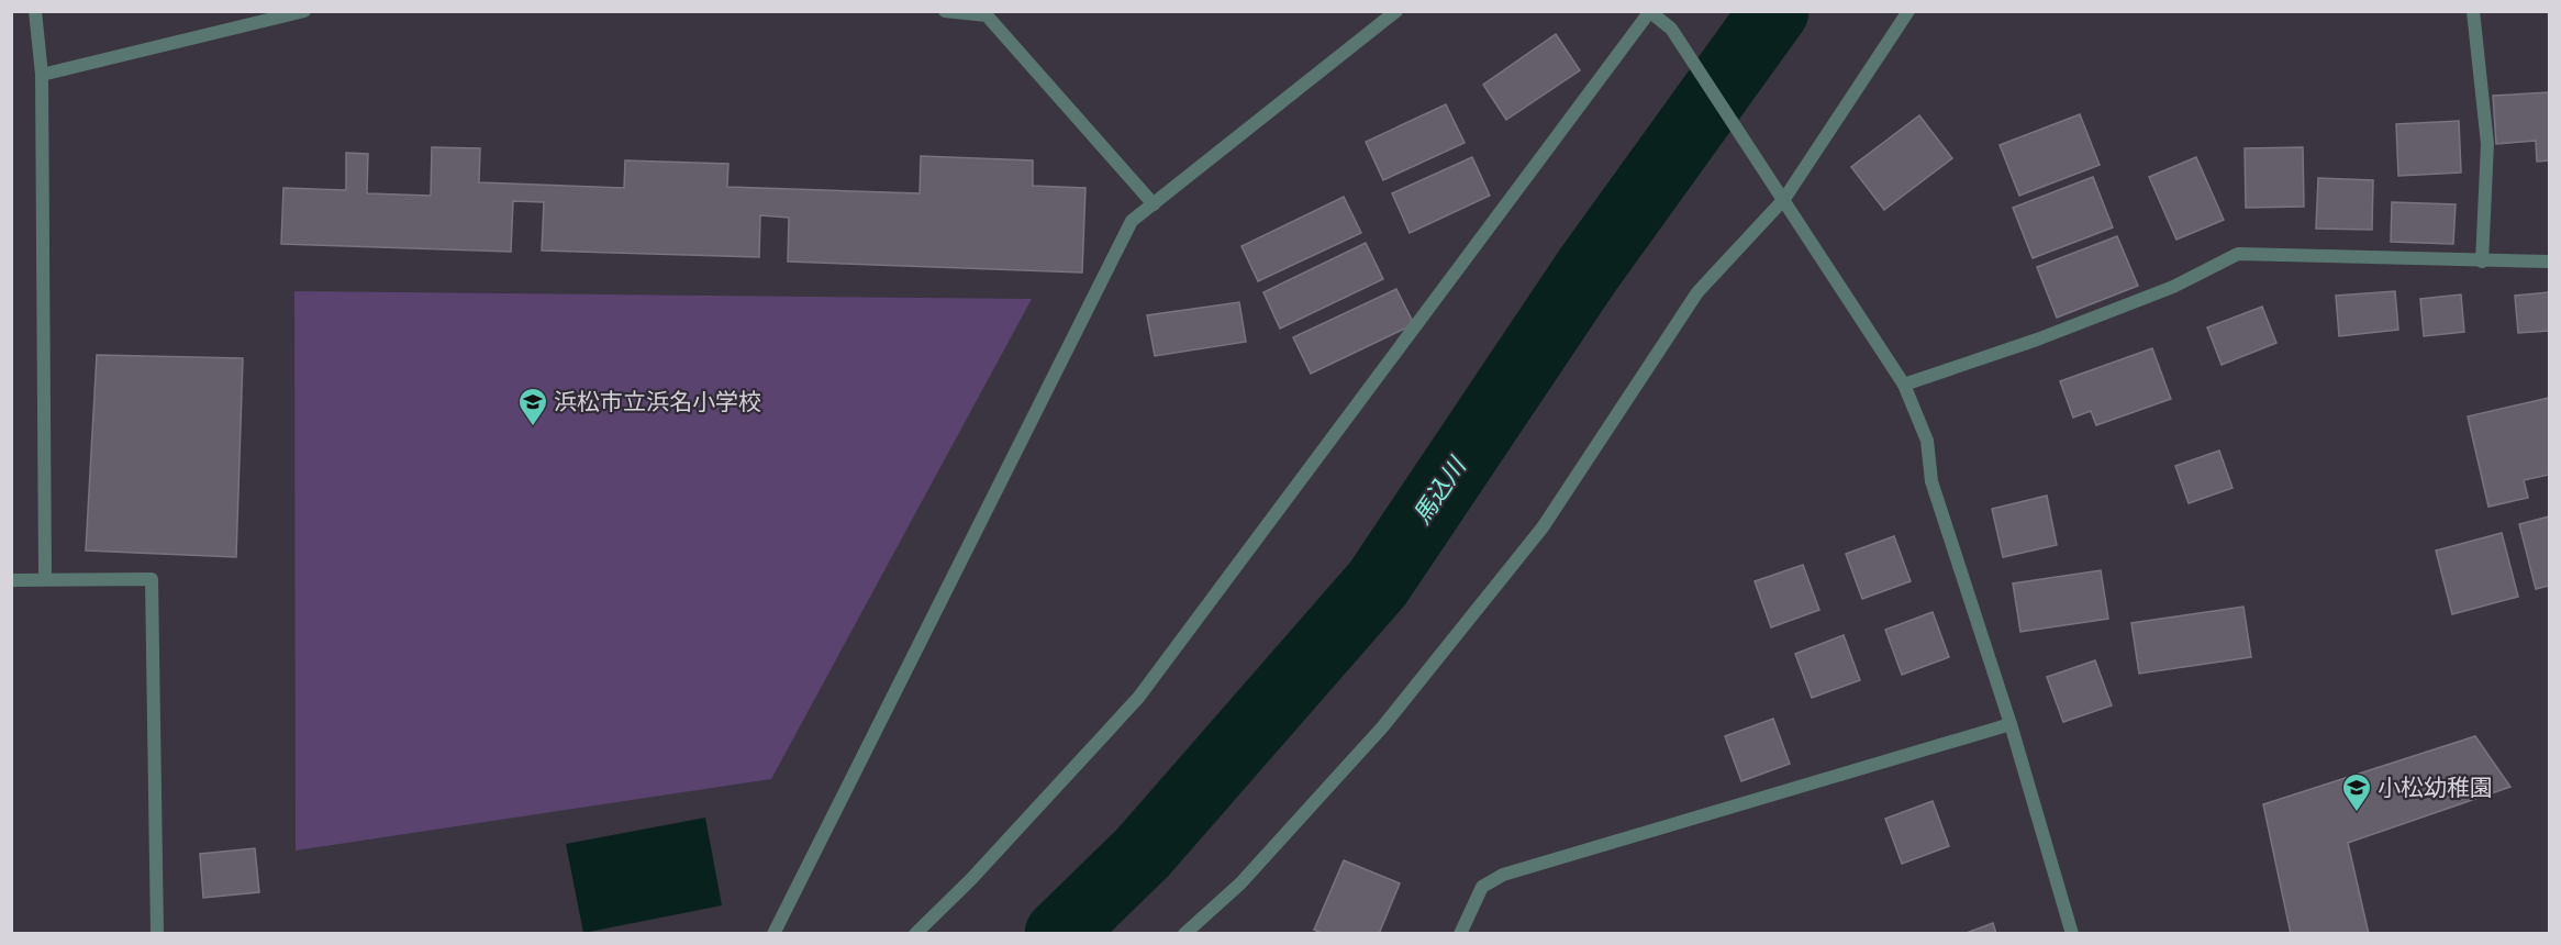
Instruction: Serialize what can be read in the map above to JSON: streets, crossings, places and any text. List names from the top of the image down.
{
  "water": ["馬込川"],
  "places": {
    "school or university": ["浜松市立浜名小学校", "小松幼稚園"]
  }
}
